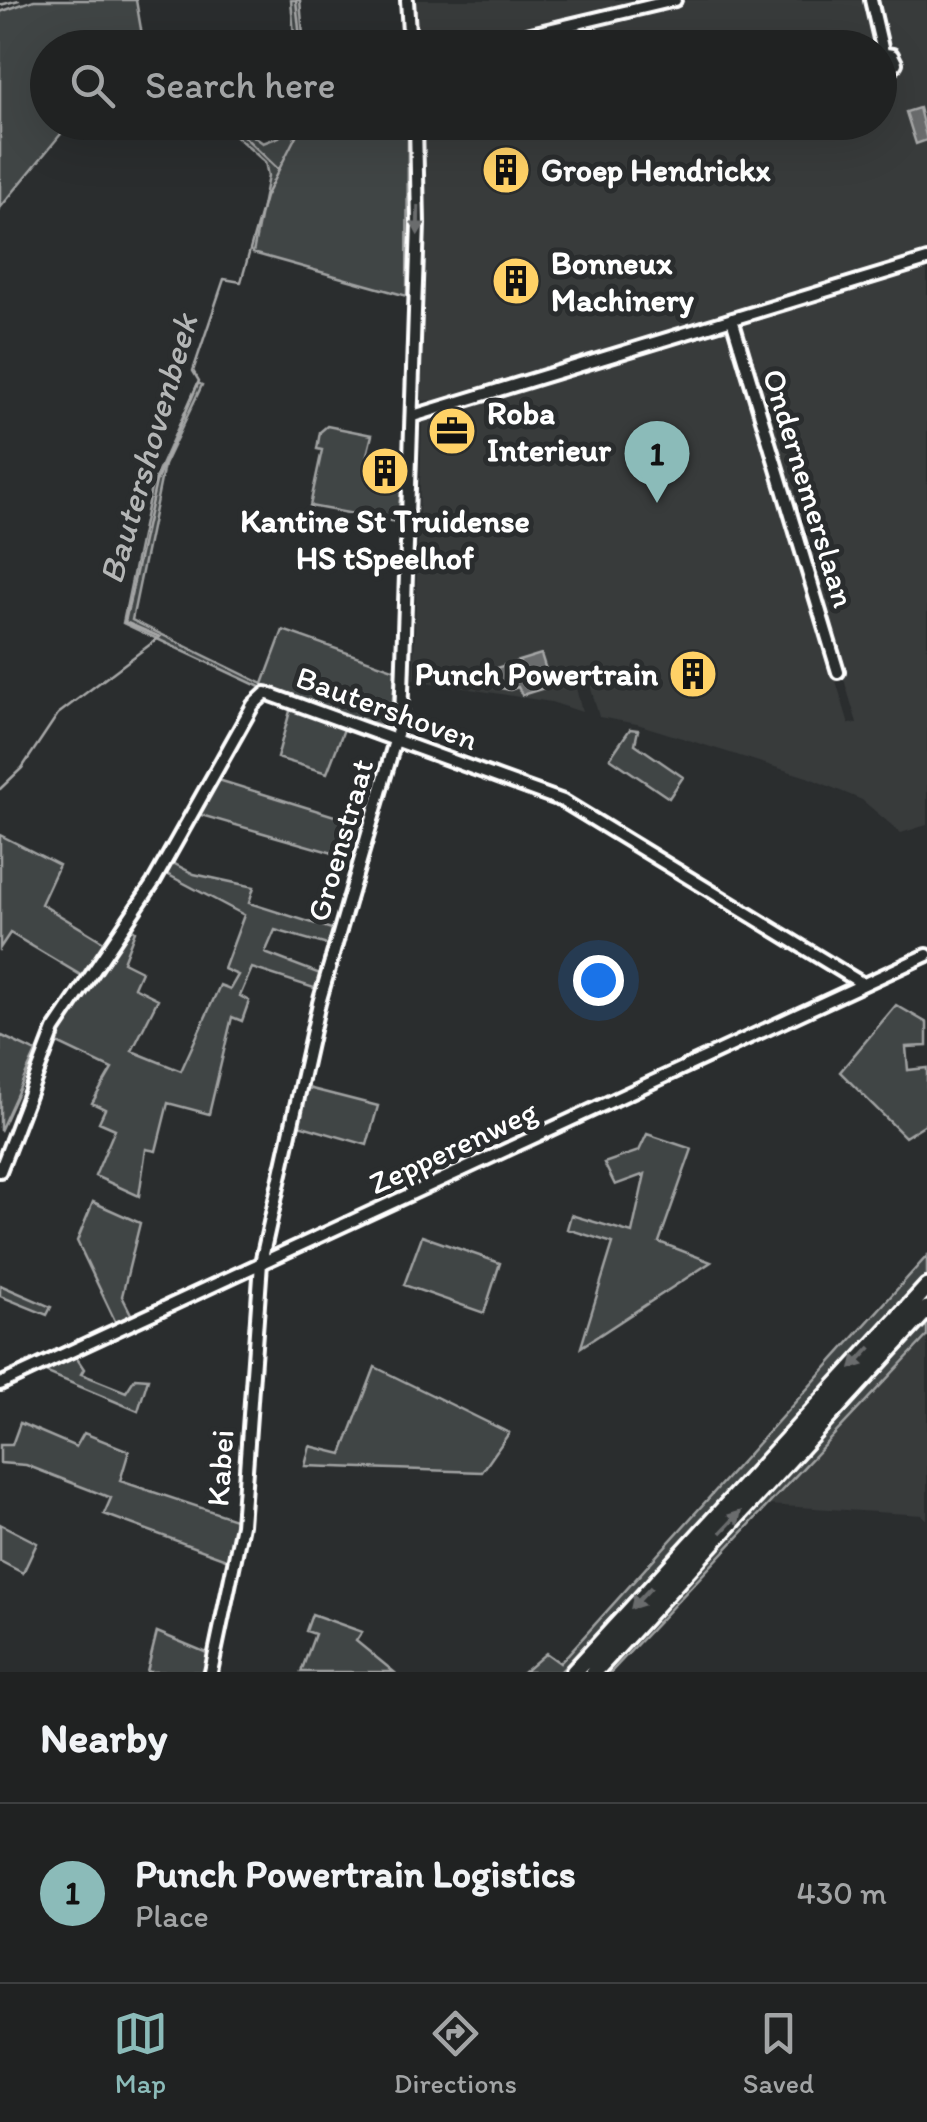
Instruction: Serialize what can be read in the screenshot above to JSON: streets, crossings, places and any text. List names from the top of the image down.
{
  "streets": {
    "street": [
      "Ondernemerslaan",
      "Bautershoven",
      "Groenstraat",
      "Zepperenweg",
      "Kabei"
    ]
  },
  "crossings": [
    ["Bautershoven", "Groenstraat"],
    ["Bautershoven", "Zepperenweg"],
    ["Groenstraat", "Zepperenweg"],
    ["Groenstraat", "Kabei"],
    ["Zepperenweg", "Kabei"]
  ],
  "water": ["Bautershovenbeek"],
  "places": {
    "building": [
      "Groep Hendrickx",
      "Bonneux Machinery",
      "Kantine St Truidense HS tSpeelhof",
      "Punch Powertrain"
    ],
    "office": ["Roba Interieur"]
  },
  "page": {
    "search": "Search here",
    "pins": "1",
    "heading": "Nearby",
    "list": [
      {
        "mark": "1",
        "name": "Punch Powertrain Logistics",
        "note": "Place",
        "value": "430 m"
      }
    ],
    "nav": ["Map", "Directions", "Saved"]
  }
}
